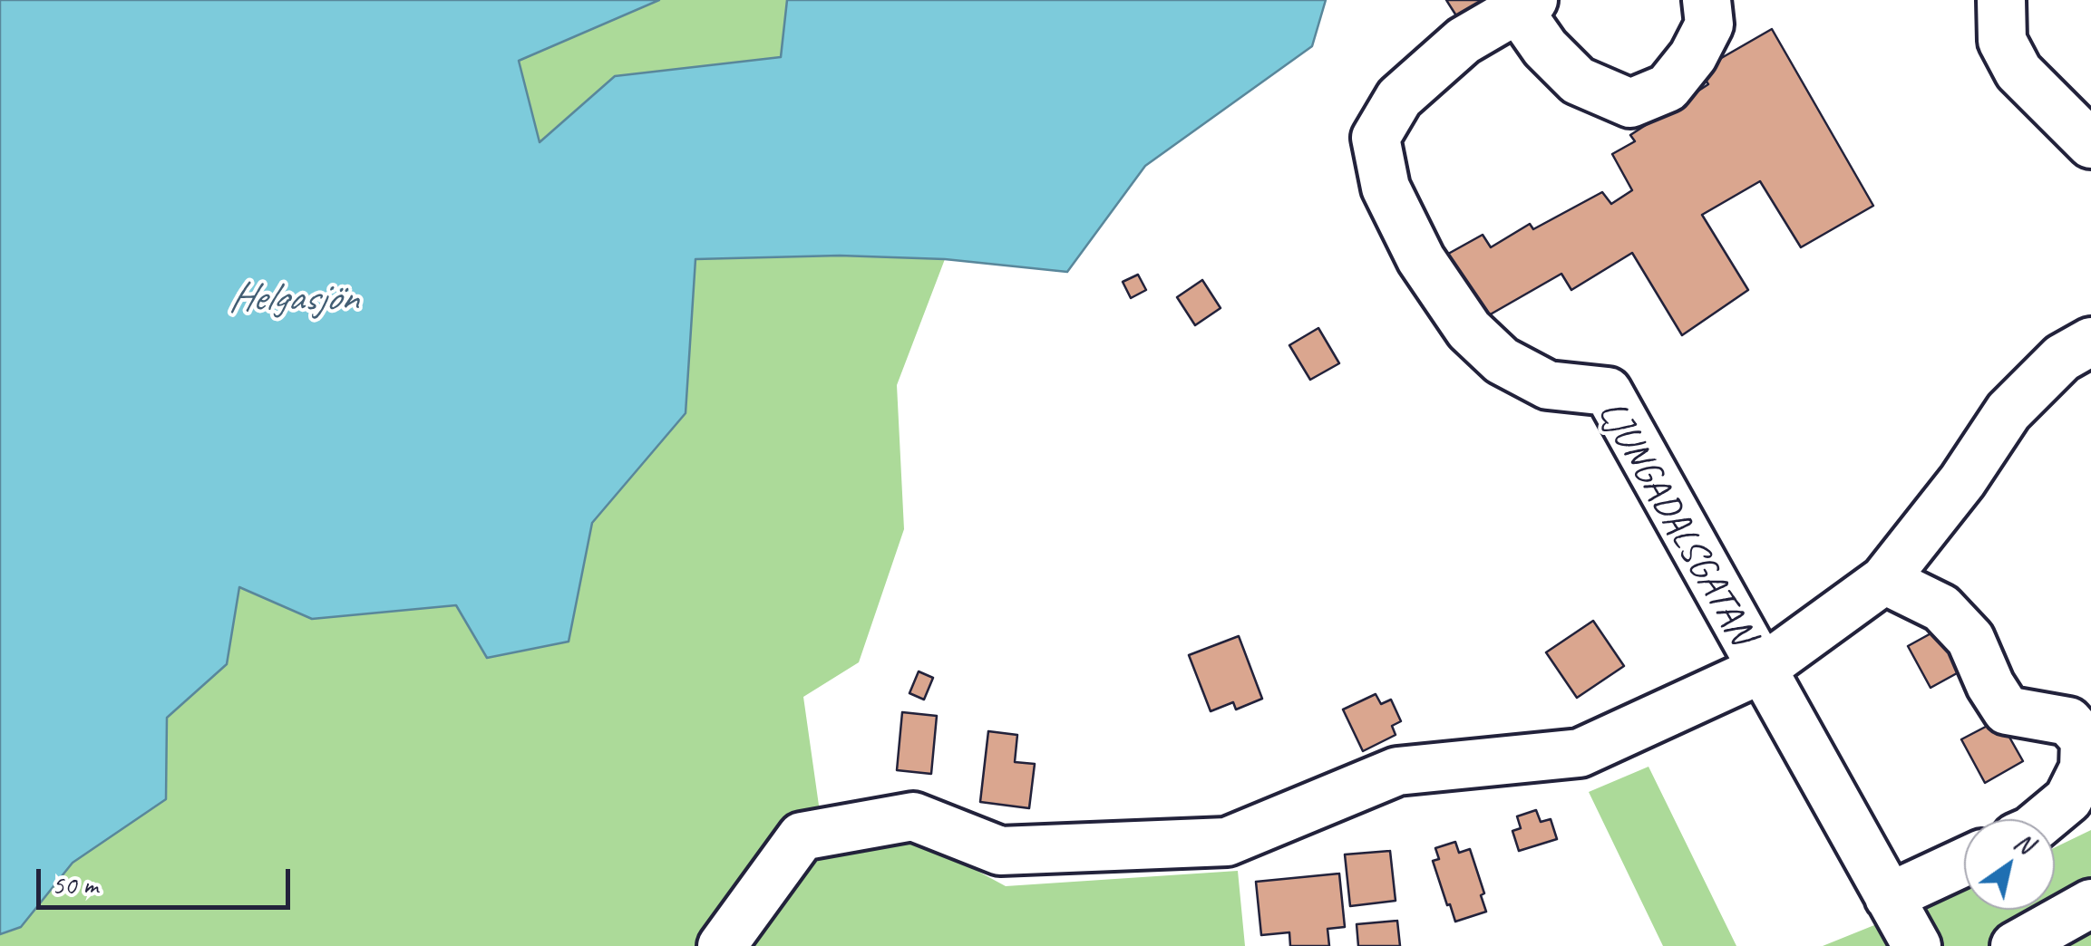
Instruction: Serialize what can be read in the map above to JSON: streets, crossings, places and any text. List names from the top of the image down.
{
  "streets": {
    "street": ["LJUNGADALSGATAN"]
  },
  "water": ["Helgasjön"],
  "scale_bar": "50 m",
  "north": "top right"
}
